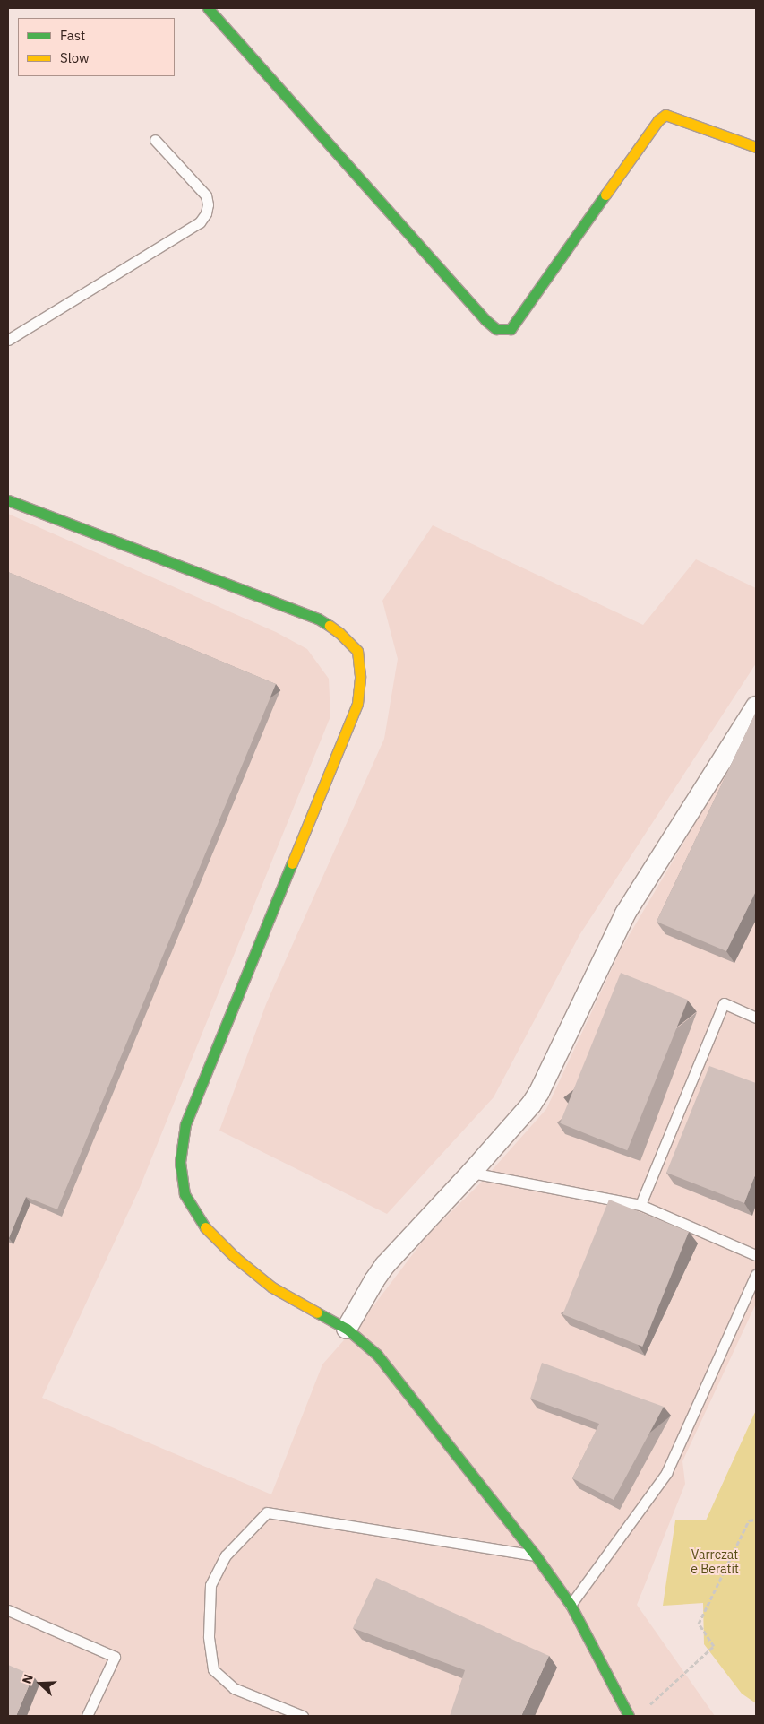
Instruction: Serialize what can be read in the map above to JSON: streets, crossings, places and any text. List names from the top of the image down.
{
  "parks": ["Varrezat e Beratit"],
  "legend": ["Fast", "Slow"],
  "north": "left"
}
